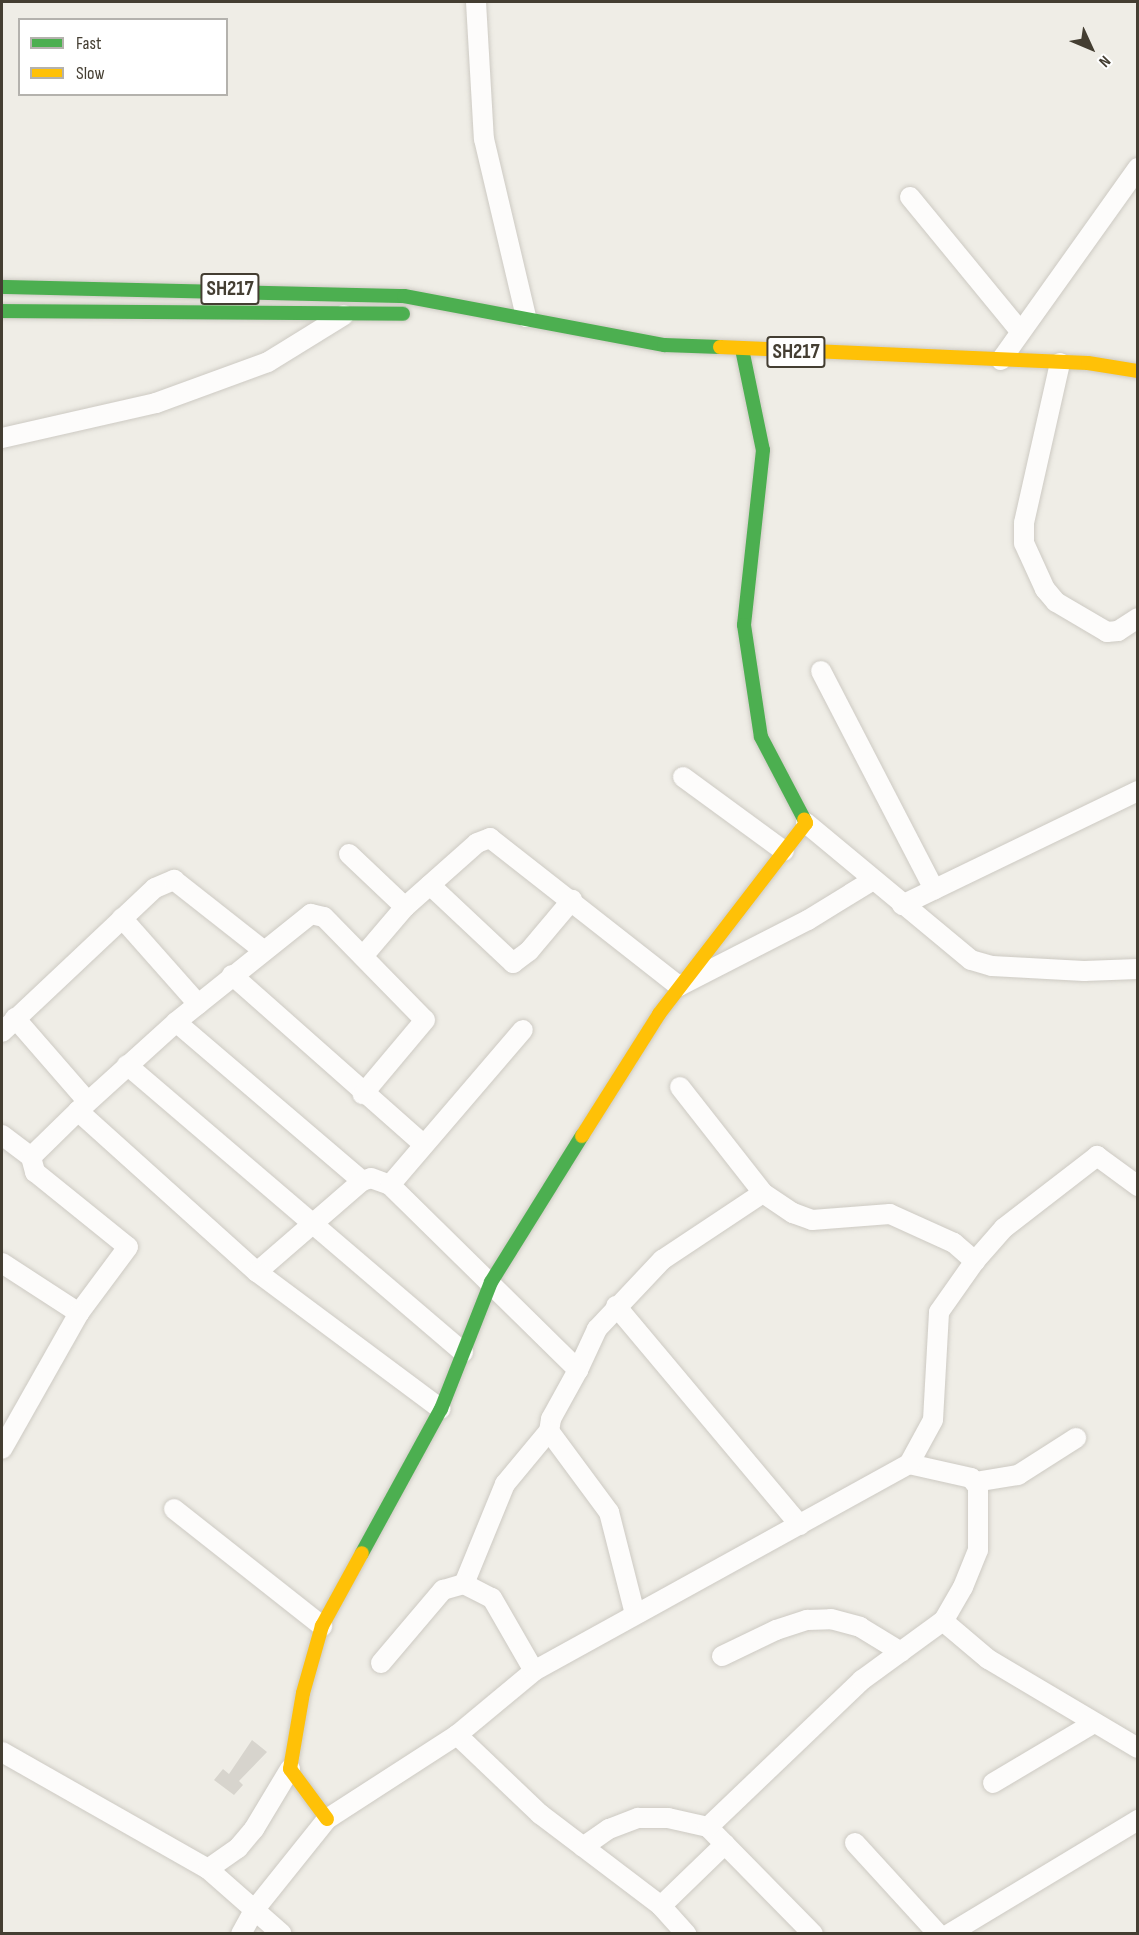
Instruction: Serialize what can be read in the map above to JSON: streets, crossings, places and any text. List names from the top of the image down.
{
  "streets": {
    "street": ["SH217"]
  },
  "legend": ["Fast", "Slow"],
  "north": "bottom right"
}
